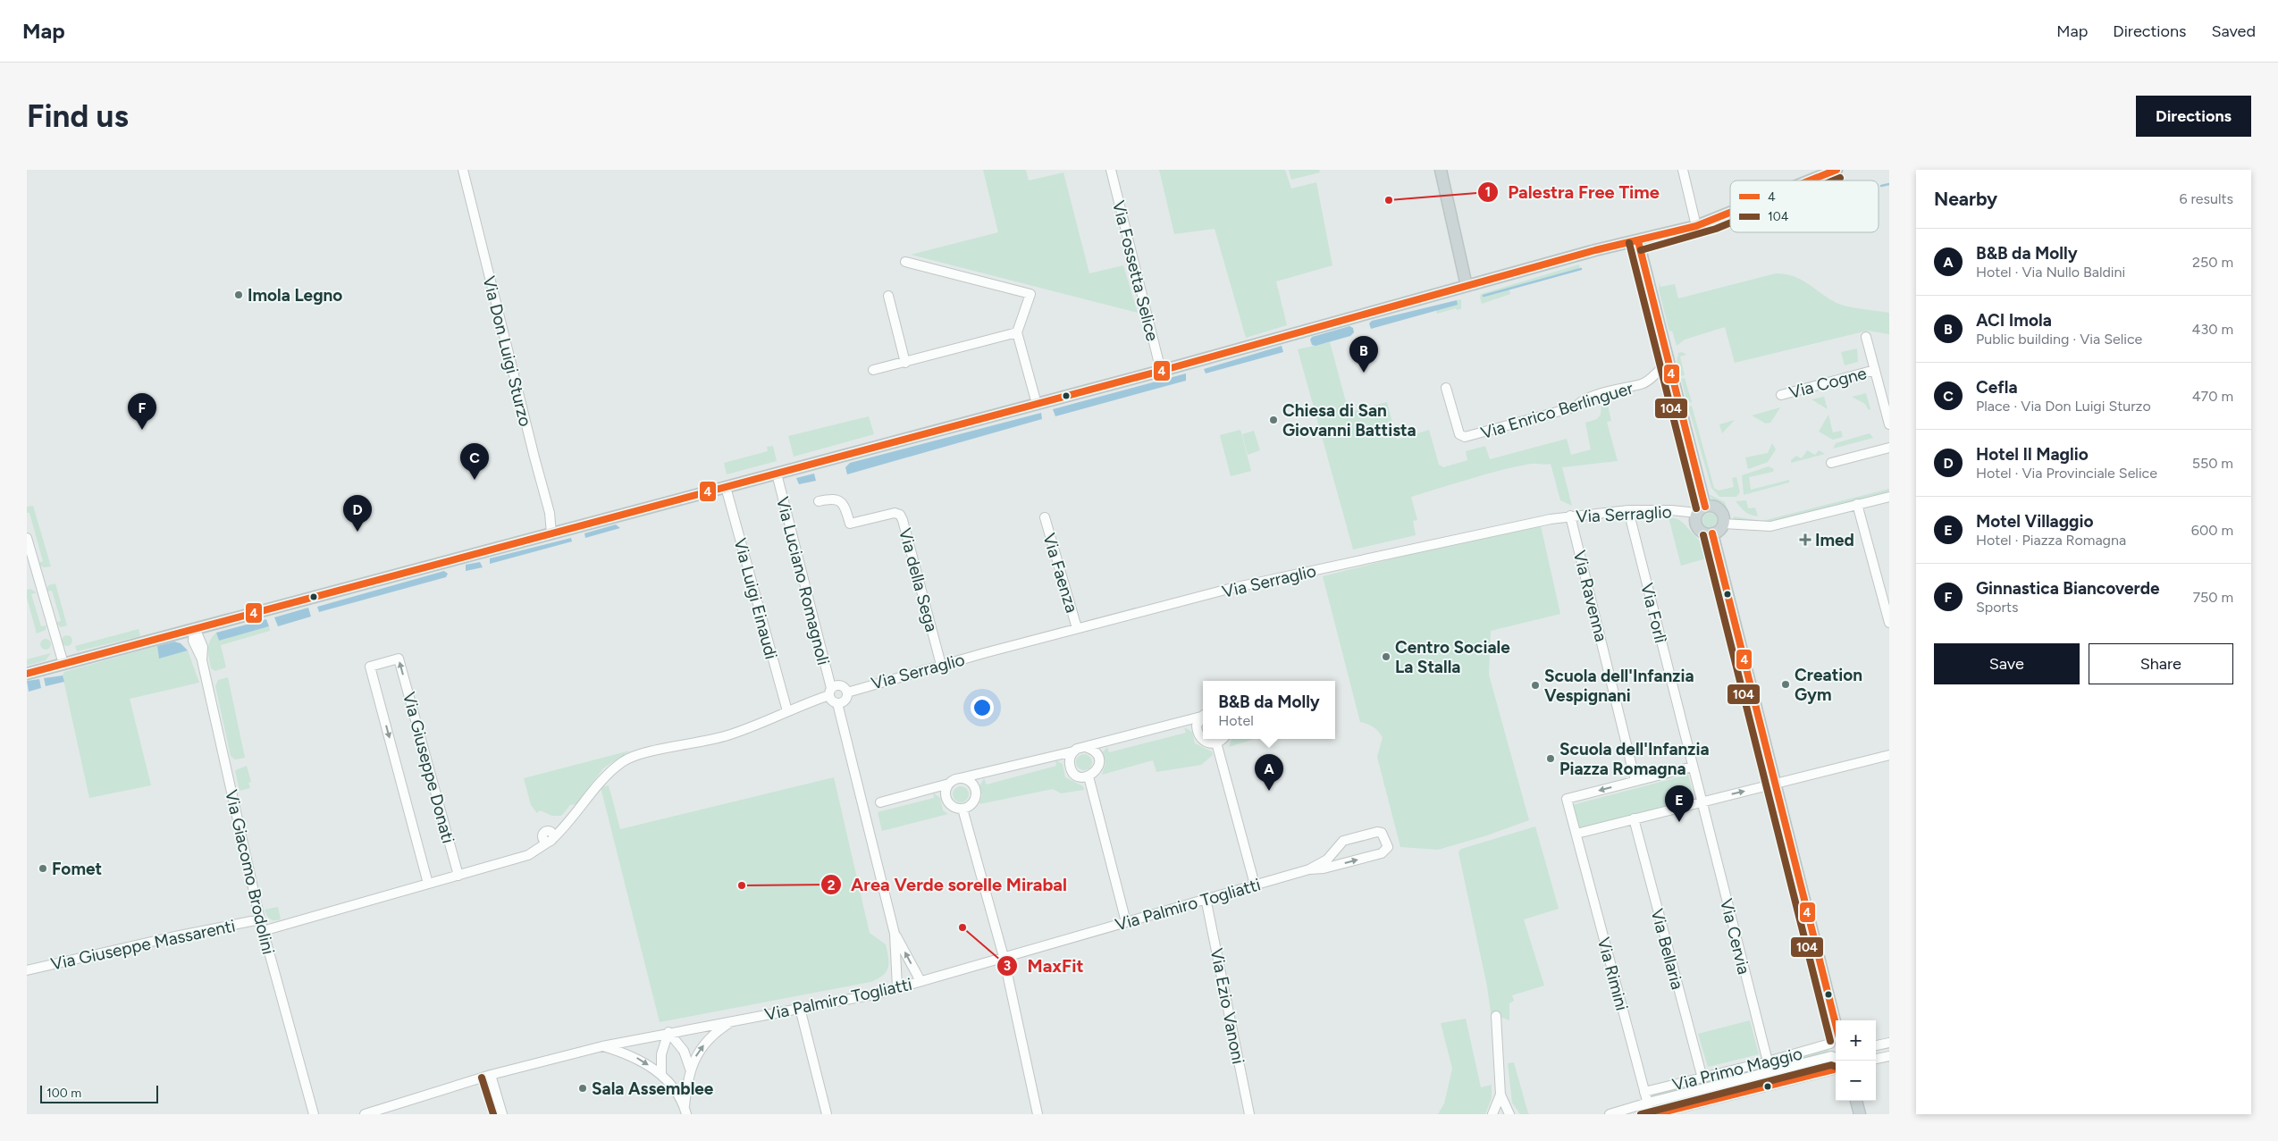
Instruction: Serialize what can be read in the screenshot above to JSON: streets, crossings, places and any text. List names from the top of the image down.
{
  "streets": {
    "street": [
      "Via Fossetta Selice",
      "Via Don Luigi Sturzo",
      "Via Cogne",
      "Via Enrico Berlinguer",
      "Via Serraglio",
      "Via Faenza",
      "Via della Sega",
      "Via Luciano Romagnoli",
      "Via Ravenna",
      "Via Luigi Einaudi",
      "Via Forlì",
      "Via Giuseppe Donati",
      "Via Giacomo Brodolini",
      "Via Palmiro Togliatti",
      "Via Cervia",
      "Via Giuseppe Massarenti",
      "Via Bellaria",
      "Via Rimini",
      "Via Ezio Vanoni",
      "Via Primo Maggio"
    ]
  },
  "crossings": [
    ["Via Serraglio", "Via Faenza"],
    ["Via Serraglio", "Via della Sega"],
    ["Via Serraglio", "Via Luciano Romagnoli"],
    ["Via Serraglio", "Via Ravenna"],
    ["Via Serraglio", "Via Forlì"],
    ["Via Ravenna", "Via Rimini"],
    ["Via Forlì", "Via Cervia"],
    ["Via Giacomo Brodolini", "Via Giuseppe Massarenti"],
    ["Via Palmiro Togliatti", "Via Ezio Vanoni"],
    ["Via Cervia", "Via Primo Maggio"],
    ["Via Bellaria", "Via Primo Maggio"],
    ["Via Rimini", "Via Primo Maggio"]
  ],
  "places": {
    "other": [
      "Palestra Free Time",
      "Imola Legno",
      "Chiesa di San Giovanni Battista",
      "Centro Sociale La Stalla",
      "Creation Gym",
      "Scuola dell'Infanzia Vespignani",
      "Scuola dell'Infanzia Piazza Romagna",
      "Fomet",
      "Area Verde sorelle Mirabal",
      "MaxFit",
      "Sala Assemblee"
    ],
    "health": ["Imed"]
  },
  "lines": ["transit line 4", "transit line 104"],
  "legend": ["4", "104"],
  "scale_bar": "100 m",
  "page": {
    "header": "Map",
    "nav": ["Map", "Directions", "Saved"],
    "buttons": [
      "Directions",
      ["Save", "Share"]
    ],
    "title": "Find us",
    "heading": ["Nearby", "6 results"],
    "list": [
      {
        "mark": "A",
        "name": "B&B da Molly",
        "note": "Hotel · Via Nullo Baldini",
        "value": "250 m"
      },
      {
        "mark": "B",
        "name": "ACI Imola",
        "note": "Public building · Via Selice",
        "value": "430 m"
      },
      {
        "mark": "C",
        "name": "Cefla",
        "note": "Place · Via Don Luigi Sturzo",
        "value": "470 m"
      },
      {
        "mark": "D",
        "name": "Hotel Il Maglio",
        "note": "Hotel · Via Provinciale Selice",
        "value": "550 m"
      },
      {
        "mark": "E",
        "name": "Motel Villaggio",
        "note": "Hotel · Piazza Romagna",
        "value": "600 m"
      },
      {
        "mark": "F",
        "name": "Ginnastica Biancoverde",
        "note": "Sports",
        "value": "750 m"
      }
    ],
    "pins": [
      "B",
      "F",
      "C",
      "D",
      "A",
      "E"
    ],
    "popup": ["B&B da Molly", "Hotel"],
    "map_buttons": ["+", "−"],
    "scale": "100 m"
  }
}
